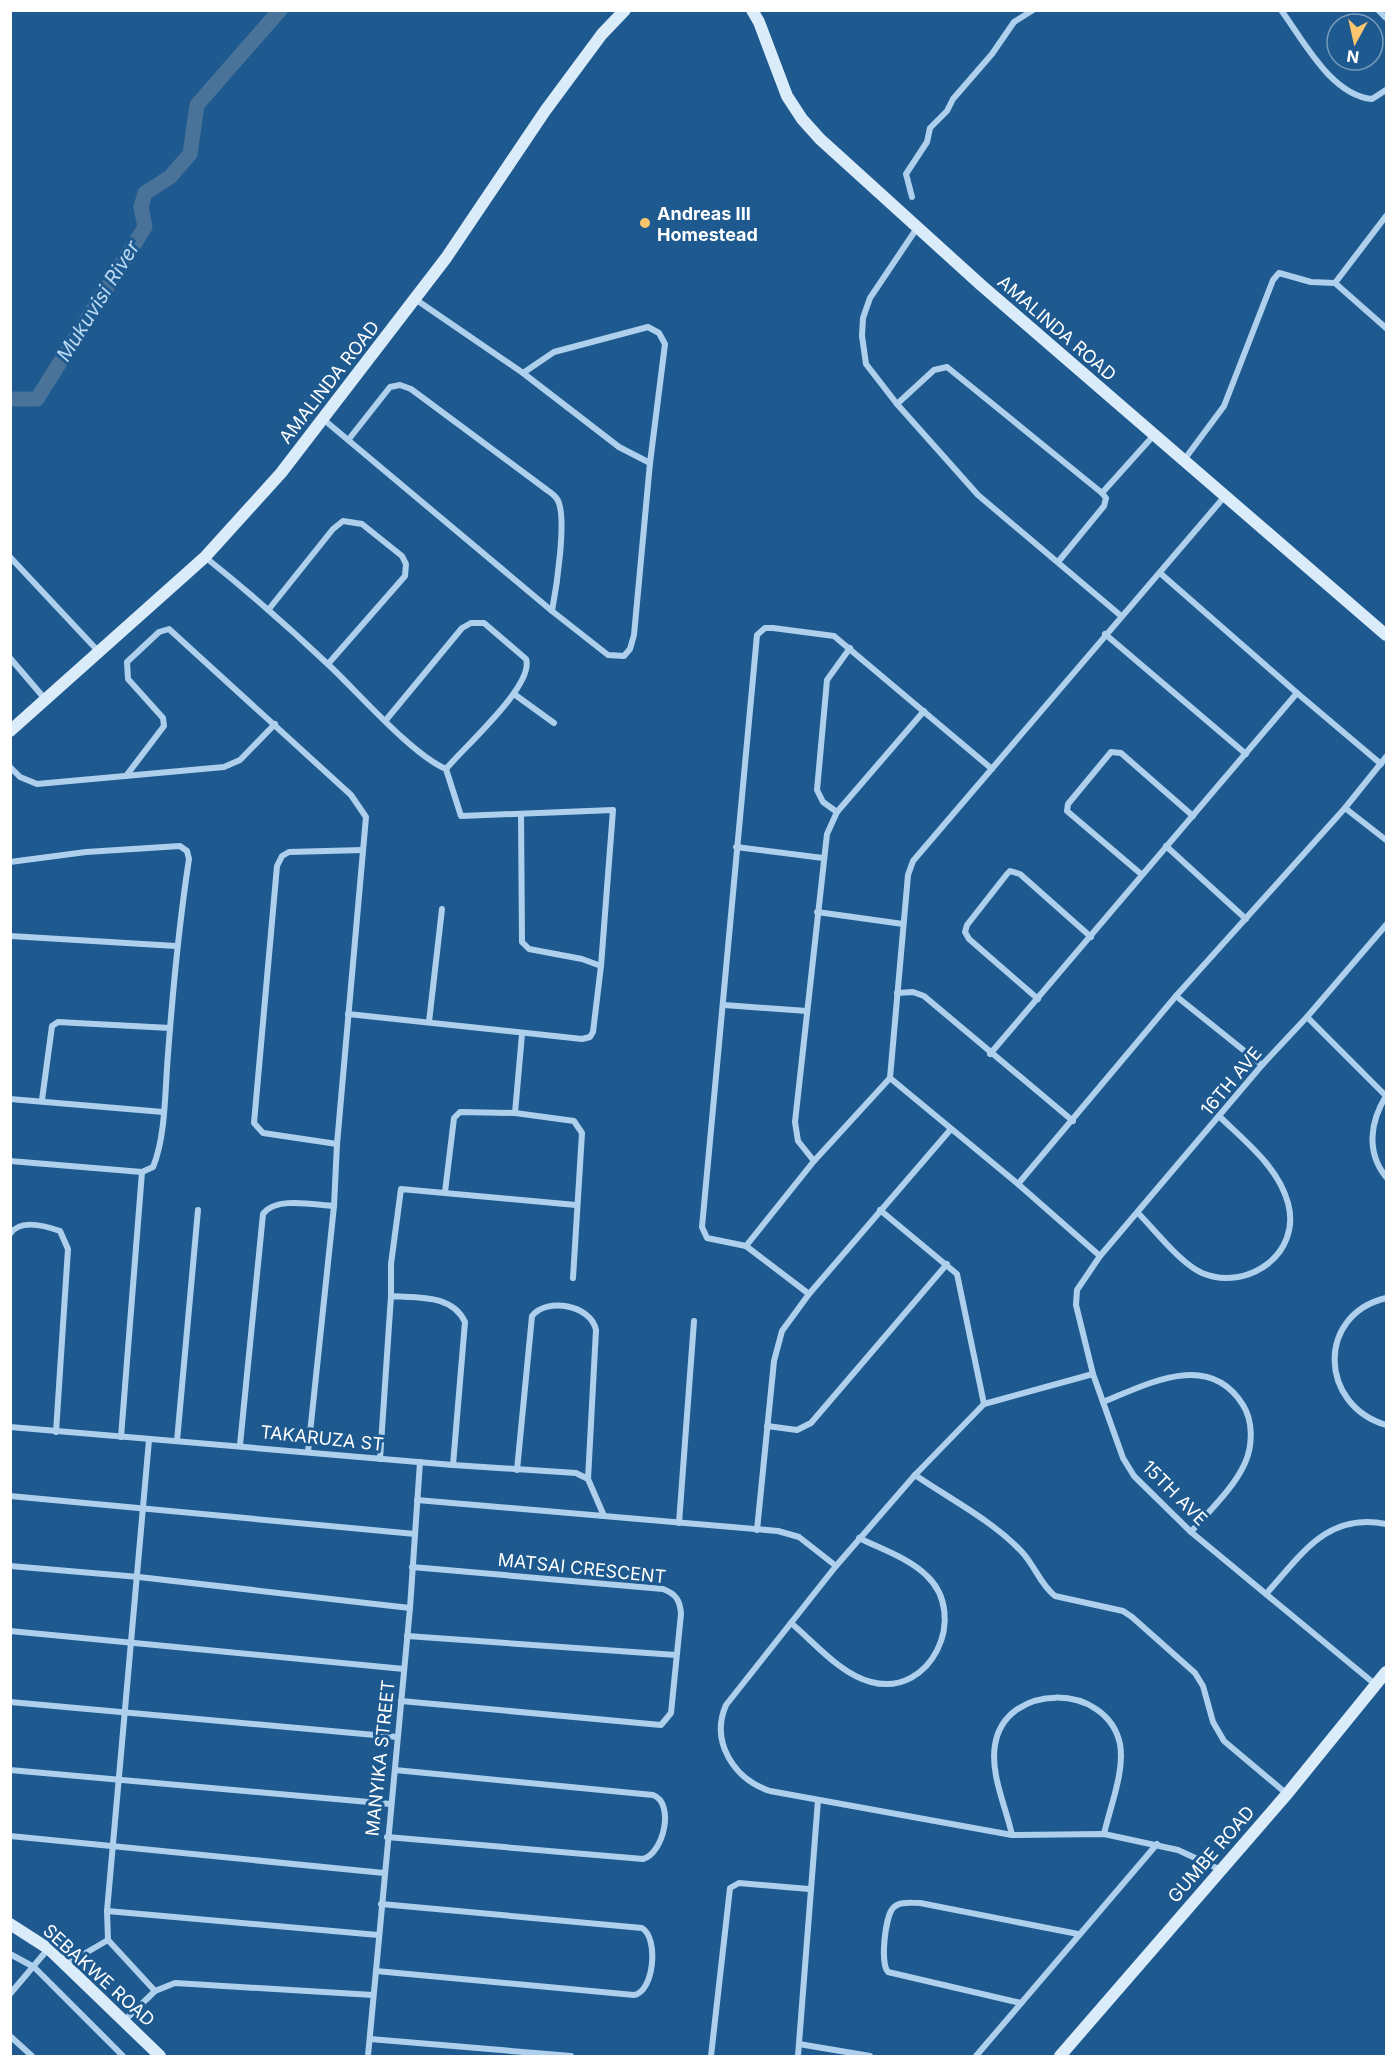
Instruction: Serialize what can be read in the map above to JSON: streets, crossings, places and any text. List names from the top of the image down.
{
  "streets": {
    "street": [
      "AMALINDA ROAD",
      "16TH AVE",
      "TAKARUZA ST",
      "15TH AVE",
      "MATSAI CRESCENT",
      "MANYIKA STREET",
      "GUMBE ROAD",
      "SEBAKWE ROAD"
    ]
  },
  "crossings": [
    ["16TH AVE", "15TH AVE"],
    ["TAKARUZA ST", "MANYIKA STREET"],
    ["15TH AVE", "GUMBE ROAD"],
    ["MATSAI CRESCENT", "MANYIKA STREET"]
  ],
  "water": ["Mukuvisi River"],
  "places": ["Andreas III Homestead"],
  "north": "bottom"
}
